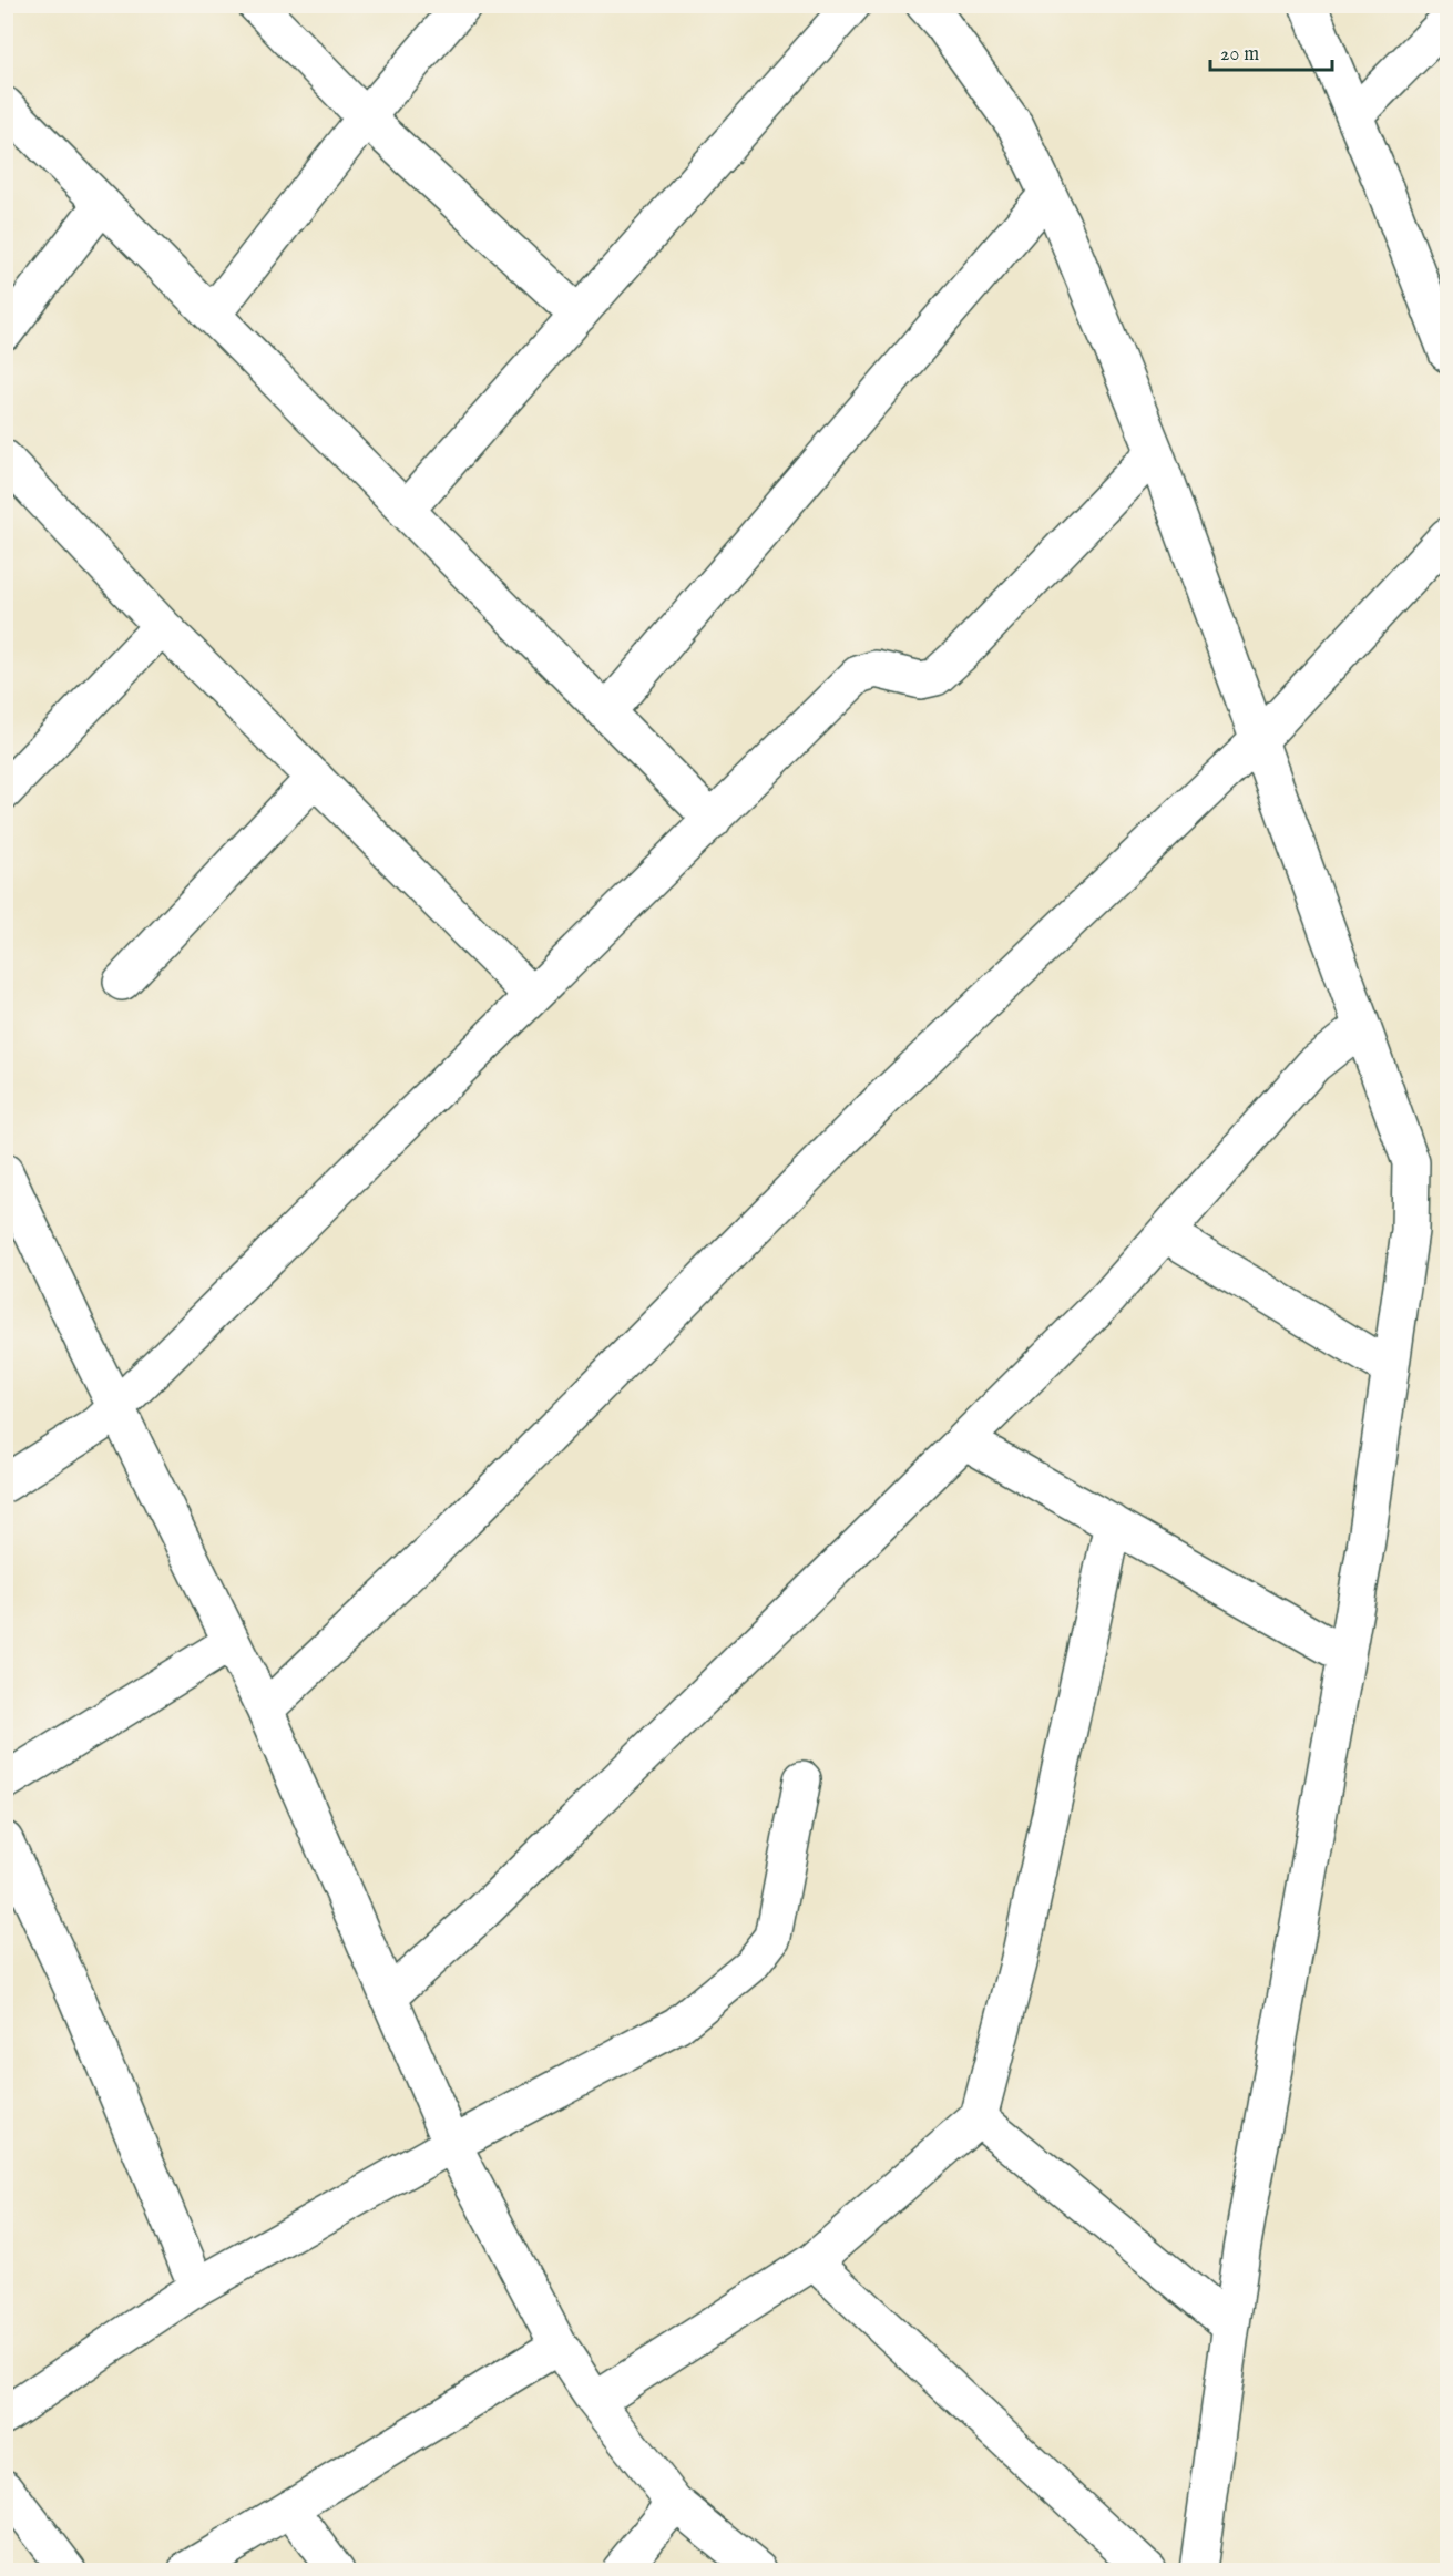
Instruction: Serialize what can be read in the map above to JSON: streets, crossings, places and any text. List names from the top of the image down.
{
  "scale_bar": "20 m"
}
